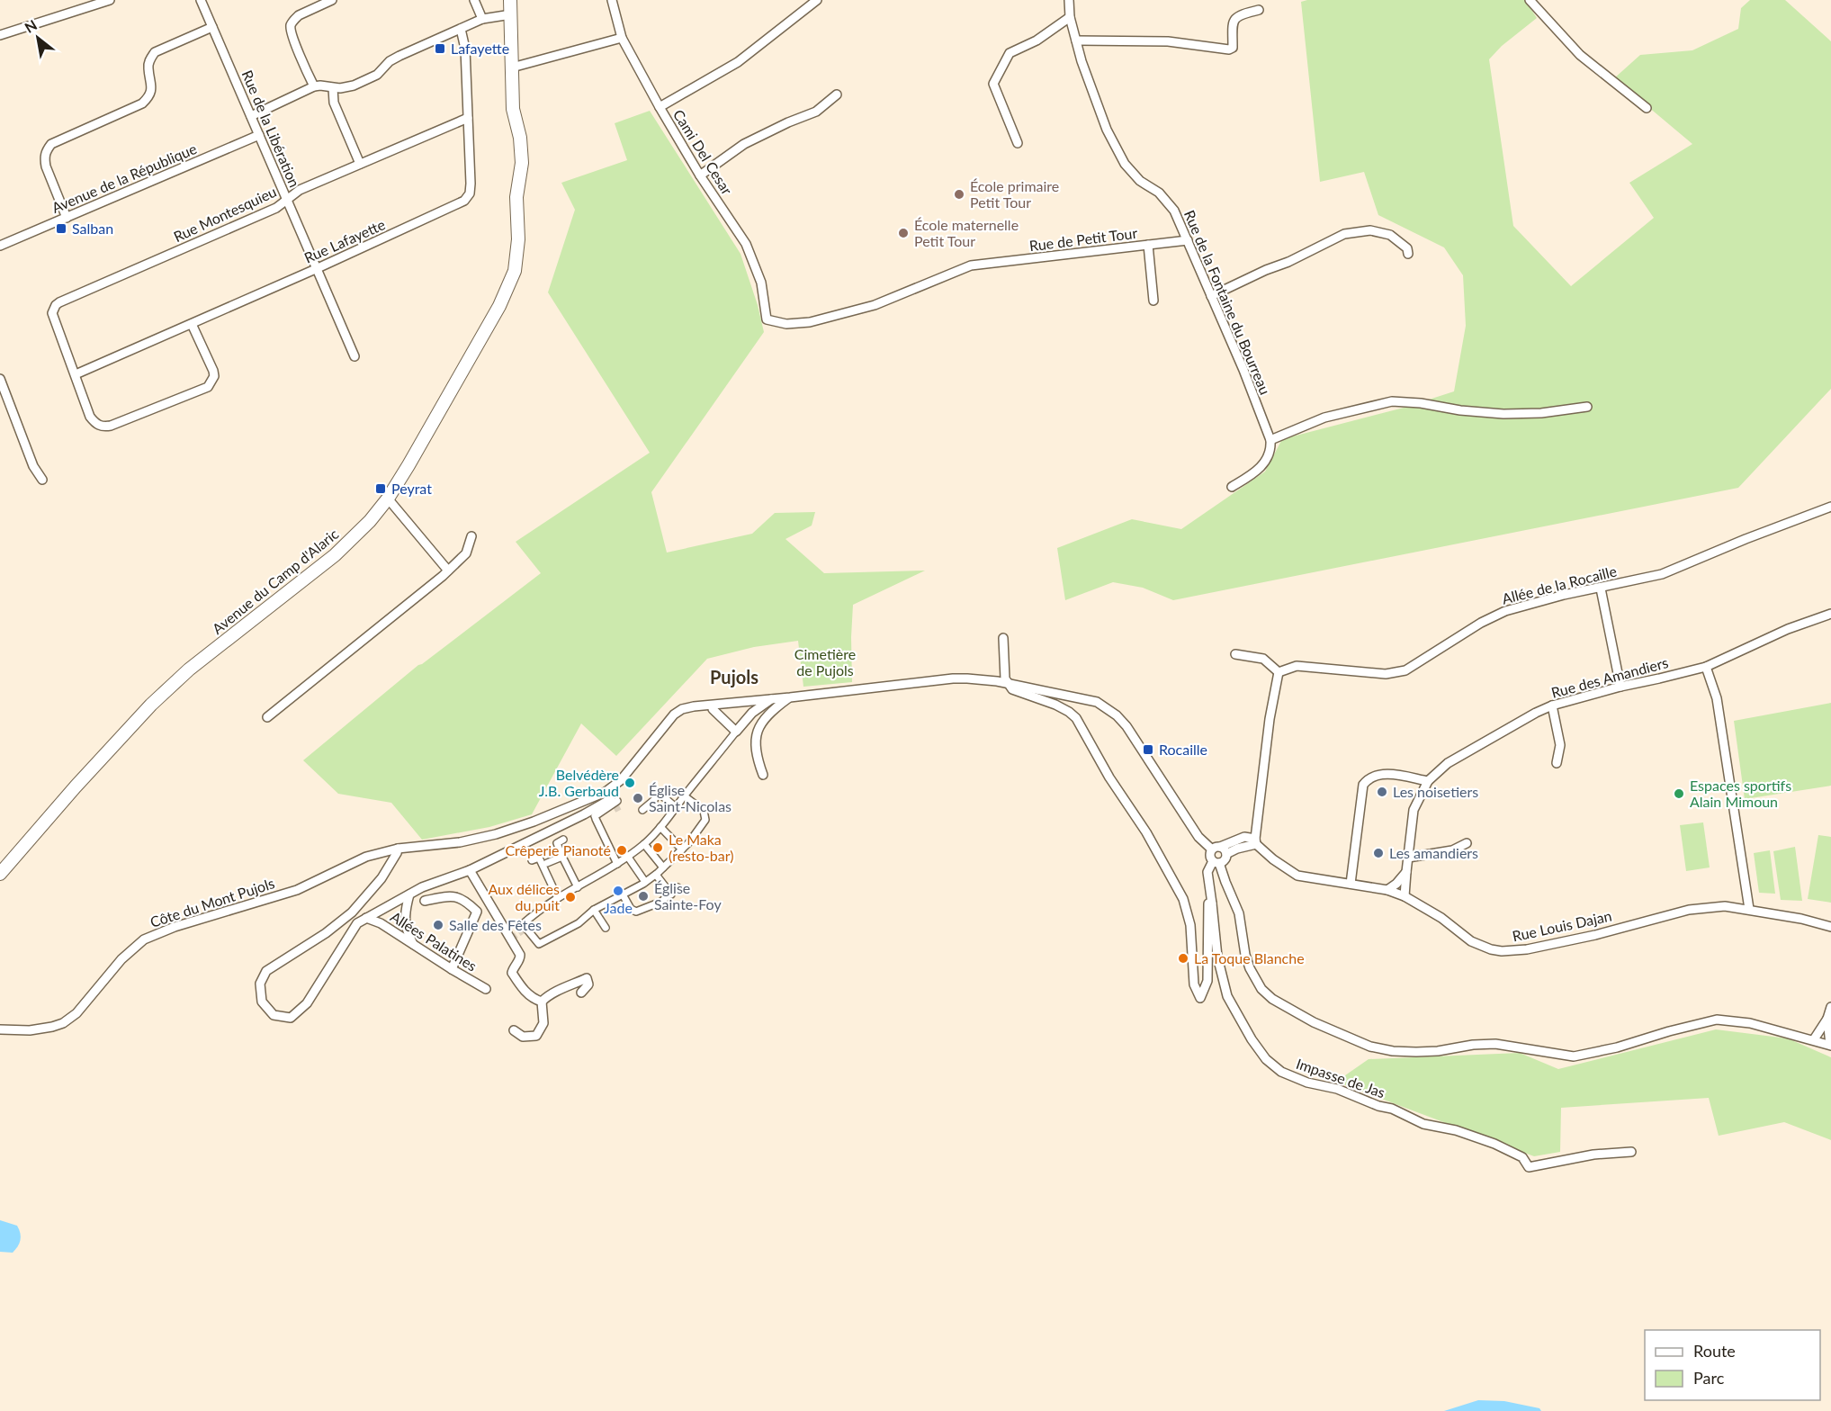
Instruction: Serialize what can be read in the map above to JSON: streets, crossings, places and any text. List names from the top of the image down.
{
  "streets": {
    "main road": ["Avenue du Camp d'Alaric"],
    "street": [
      "Rue de la Libération",
      "Cami Del Cesar",
      "Avenue de la République",
      "Rue Montesquieu",
      "Rue de Petit Tour",
      "Rue Lafayette",
      "Rue de la Fontaine du Bourreau",
      "Allée de la Rocaille",
      "Rue des Amandiers",
      "Côte du Mont Pujols",
      "Rue Louis Dajan",
      "Allées Palatines",
      "Impasse de Jas"
    ]
  },
  "crossings": [
    ["Rue de la Libération", "Avenue de la République"],
    ["Rue de la Libération", "Rue Montesquieu"],
    ["Rue de la Libération", "Rue Lafayette"],
    ["Cami Del Cesar", "Rue de Petit Tour"],
    ["Rue Montesquieu", "Rue Lafayette"],
    ["Rue de Petit Tour", "Rue de la Fontaine du Bourreau"],
    ["Rue des Amandiers", "Rue Louis Dajan"],
    ["Côte du Mont Pujols", "Allées Palatines"]
  ],
  "districts": ["Pujols"],
  "parks": ["Cimetière de Pujols"],
  "places": {
    "transit": [
      "Lafayette",
      "Salban",
      "Peyrat",
      "Rocaille"
    ],
    "other": [
      "École primaire Petit Tour",
      "École maternelle Petit Tour",
      "Belvédère J.B. Gerbaud",
      "Les noisetiers",
      "Espaces sportifs Alain Mimoun",
      "Église Saint-Nicolas",
      "Le Maka (resto-bar)",
      "Crêperie Pianoté",
      "Les amandiers",
      "Jade",
      "Église Sainte-Foy",
      "Aux délices du puit",
      "Salle des Fêtes",
      "La Toque Blanche"
    ]
  },
  "legend": ["Route", "Parc"],
  "north": "top left"
}
